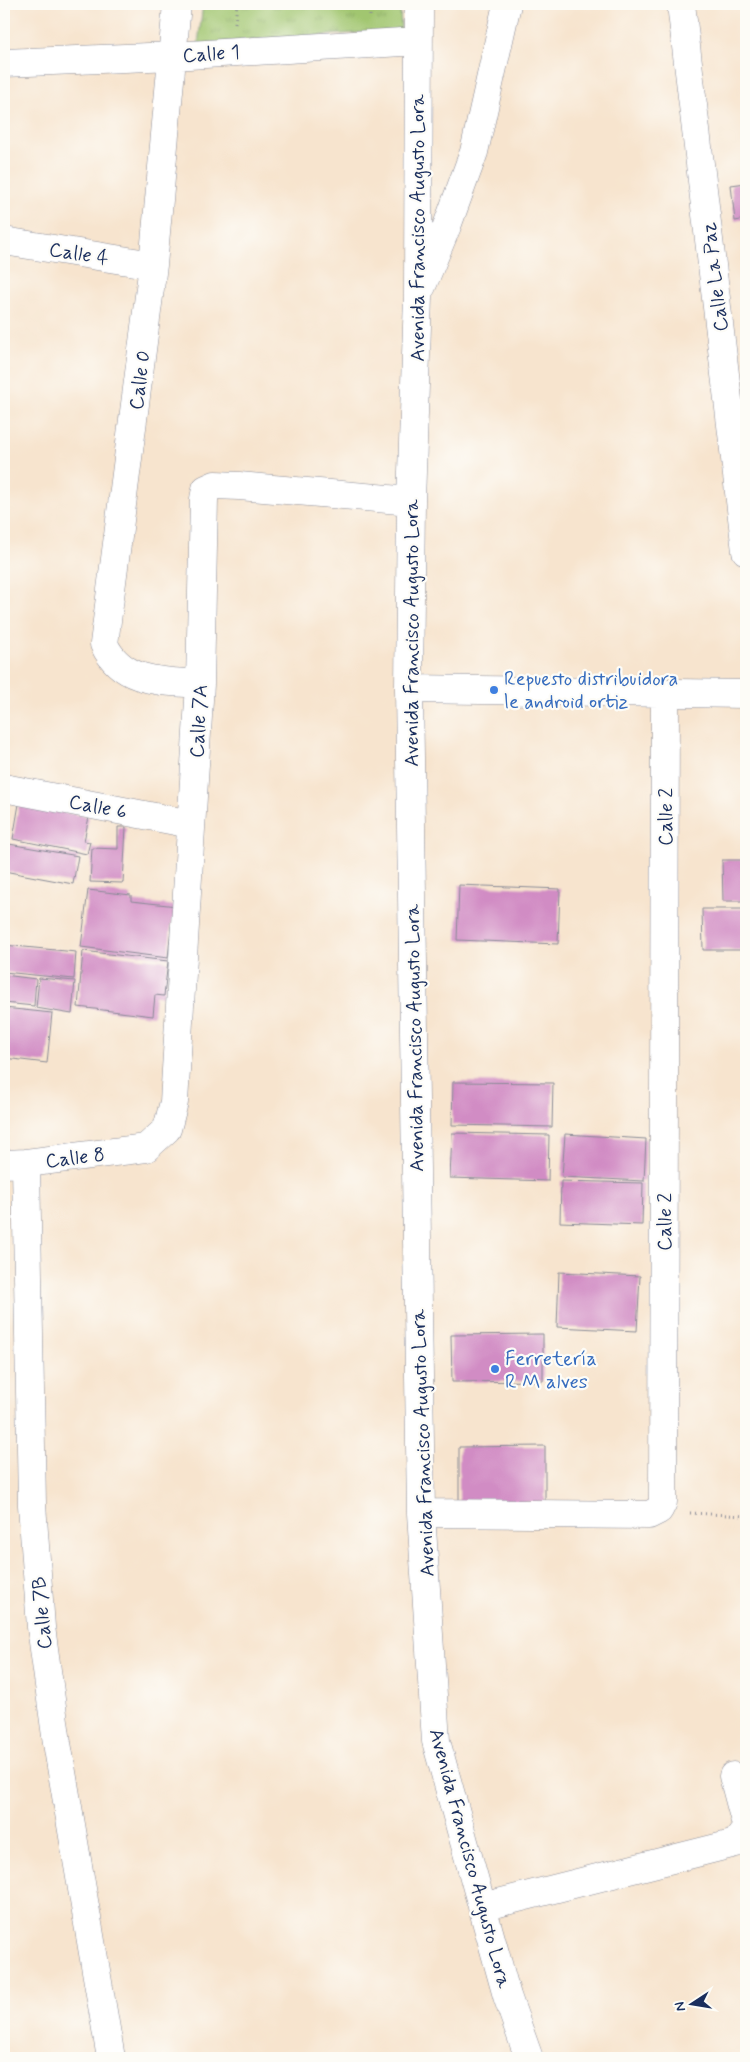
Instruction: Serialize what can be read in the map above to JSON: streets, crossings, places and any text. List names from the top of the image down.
{
  "streets": {
    "street": [
      "Calle 1",
      "Avenida Francisco Augusto Lora",
      "Calle 4",
      "Calle La Paz",
      "Calle 0",
      "Calle 7A",
      "Calle 6",
      "Calle 2",
      "Calle 8",
      "Calle 7B"
    ]
  },
  "crossings": [
    ["Calle 1", "Avenida Francisco Augusto Lora"],
    ["Calle 1", "Calle 0"],
    ["Avenida Francisco Augusto Lora", "Calle 7A"],
    ["Calle 4", "Calle 0"],
    ["Calle 0", "Calle 7A"],
    ["Calle 7A", "Calle 6"],
    ["Calle 7A", "Calle 8"],
    ["Calle 8", "Calle 7B"]
  ],
  "places": ["Repuesto distribuidora le android ortiz", "Ferretería R M alves"],
  "north": "left"
}
